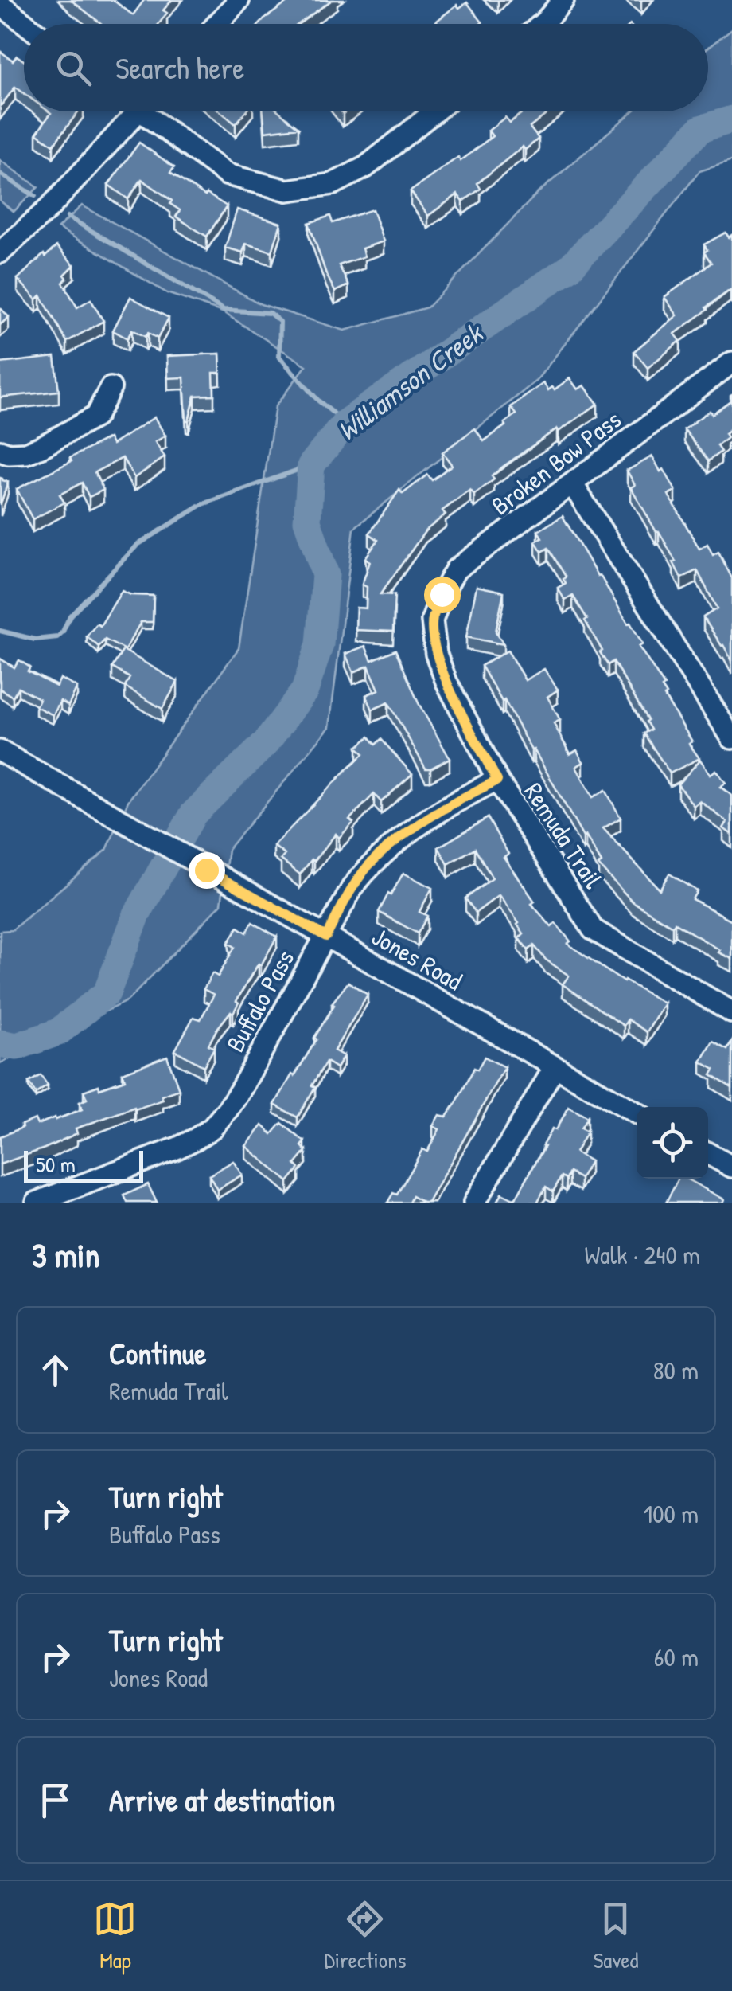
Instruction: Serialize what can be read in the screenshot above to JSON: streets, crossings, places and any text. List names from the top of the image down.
{
  "streets": {
    "street": [
      "Broken Bow Pass",
      "Remuda Trail",
      "Jones Road",
      "Buffalo Pass"
    ]
  },
  "crossings": [
    ["Broken Bow Pass", "Remuda Trail"],
    ["Remuda Trail", "Buffalo Pass"],
    ["Jones Road", "Buffalo Pass"]
  ],
  "water": ["Williamson Creek"],
  "scale_bar": "50 m",
  "page": {
    "search": "Search here",
    "scale": "50 m",
    "heading": ["3 min", "Walk · 240 m"],
    "list": [
      ["Continue", "Remuda Trail", "80 m"],
      ["Turn right", "Buffalo Pass", "100 m"],
      ["Turn right", "Jones Road", "60 m"],
      "Arrive at destination"
    ],
    "nav": ["Map", "Directions", "Saved"]
  }
}
